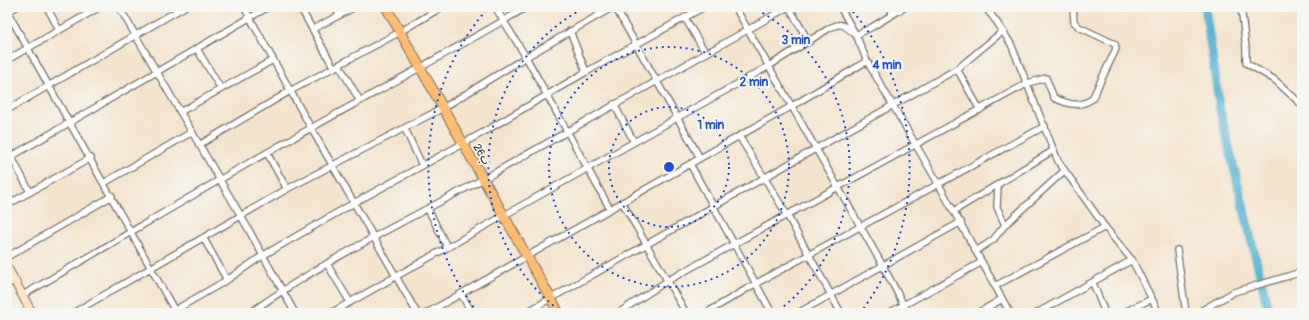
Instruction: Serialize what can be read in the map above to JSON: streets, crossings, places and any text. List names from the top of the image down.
{
  "streets": {
    "highway": ["26ب"]
  },
  "rings": [
    "3 min",
    "4 min",
    "2 min",
    "1 min"
  ]
}
